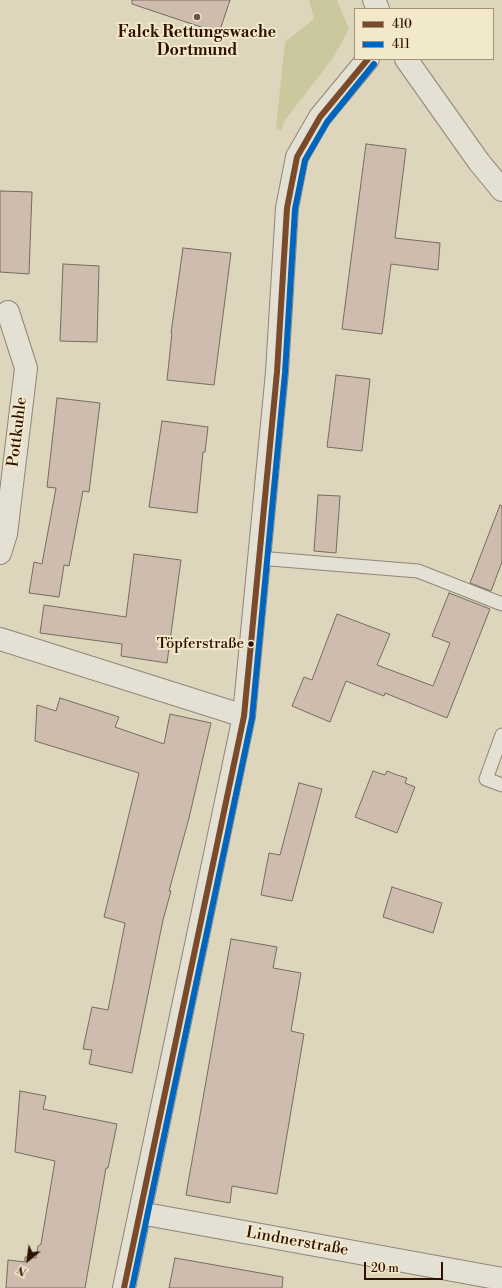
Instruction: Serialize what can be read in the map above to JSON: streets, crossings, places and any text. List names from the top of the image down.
{
  "streets": {
    "street": ["Pottkuhle", "Lindnerstraße"]
  },
  "places": ["Falck Rettungswache Dortmund", "Töpferstraße"],
  "lines": ["transit line 410", "transit line 411"],
  "legend": ["410", "411"],
  "scale_bar": "20 m",
  "north": "bottom left"
}
